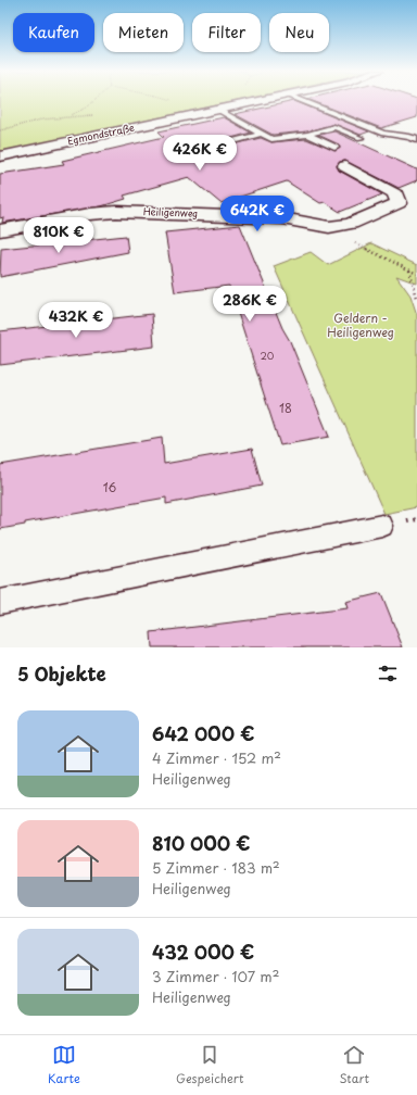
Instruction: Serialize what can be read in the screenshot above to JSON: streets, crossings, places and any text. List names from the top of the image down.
{
  "streets": {
    "street": ["Egmondstraße", "Heiligenweg"]
  },
  "parks": ["Geldern - Heiligenweg"],
  "house_numbers": ["20", "18", "16"],
  "page": {
    "chip": [
      "Kaufen",
      "Mieten",
      "Filter",
      "Neu"
    ],
    "price": [
      "426K €",
      "642K €",
      "810K €",
      "286K €",
      "432K €"
    ],
    "heading": "5 Objekte",
    "list": [
      {
        "name": "642 000 €",
        "note": "4 Zimmer · 152 m² · Heiligenweg"
      },
      {
        "name": "810 000 €",
        "note": "5 Zimmer · 183 m² · Heiligenweg"
      },
      {
        "name": "432 000 €",
        "note": "3 Zimmer · 107 m² · Heiligenweg"
      }
    ],
    "tabs": ["Karte", "Gespeichert", "Start"]
  }
}
